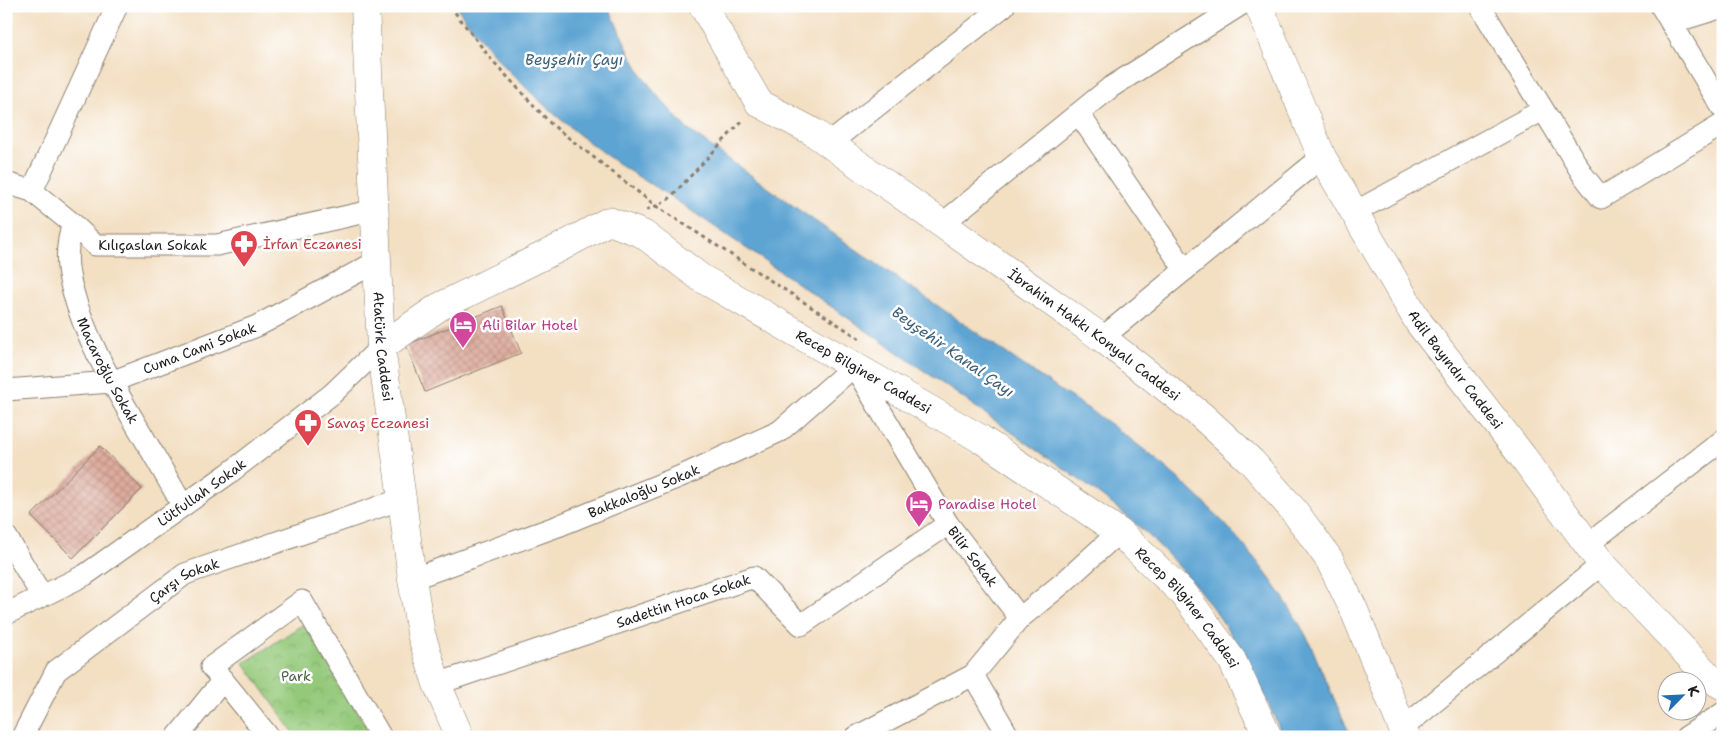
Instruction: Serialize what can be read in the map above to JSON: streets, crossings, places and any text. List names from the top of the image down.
{
  "streets": {
    "street": [
      "Kılıçaslan Sokak",
      "İbrahim Hakkı Konyalı Caddesi",
      "Atatürk Caddesi",
      "Cuma Cami Sokak",
      "Adil Bayındır Caddesi",
      "Macaroğlu Sokak",
      "Recep Bilginer Caddesi",
      "Bakkaloğlu Sokak",
      "Lütfullah Sokak",
      "Bilir Sokak",
      "Çarşı Sokak",
      "Sadettin Hoca Sokak"
    ]
  },
  "crossings": [
    ["Kılıçaslan Sokak", "Atatürk Caddesi"],
    ["Kılıçaslan Sokak", "Macaroğlu Sokak"],
    ["Atatürk Caddesi", "Cuma Cami Sokak"],
    ["Atatürk Caddesi", "Recep Bilginer Caddesi"],
    ["Atatürk Caddesi", "Bakkaloğlu Sokak"],
    ["Atatürk Caddesi", "Lütfullah Sokak"],
    ["Atatürk Caddesi", "Çarşı Sokak"],
    ["Atatürk Caddesi", "Sadettin Hoca Sokak"],
    ["Cuma Cami Sokak", "Macaroğlu Sokak"],
    ["Macaroğlu Sokak", "Lütfullah Sokak"],
    ["Recep Bilginer Caddesi", "Bakkaloğlu Sokak"],
    ["Recep Bilginer Caddesi", "Lütfullah Sokak"],
    ["Recep Bilginer Caddesi", "Bilir Sokak"],
    ["Bakkaloğlu Sokak", "Bilir Sokak"],
    ["Bilir Sokak", "Sadettin Hoca Sokak"]
  ],
  "water": ["Beyşehir Çayı", "Beyşehir Kanal Çayı"],
  "parks": ["Park"],
  "places": {
    "pharmacy": ["İrfan Eczanesi", "Savaş Eczanesi"],
    "hotel": ["Ali Bilar Hotel", "Paradise Hotel"]
  },
  "north": "top right"
}
